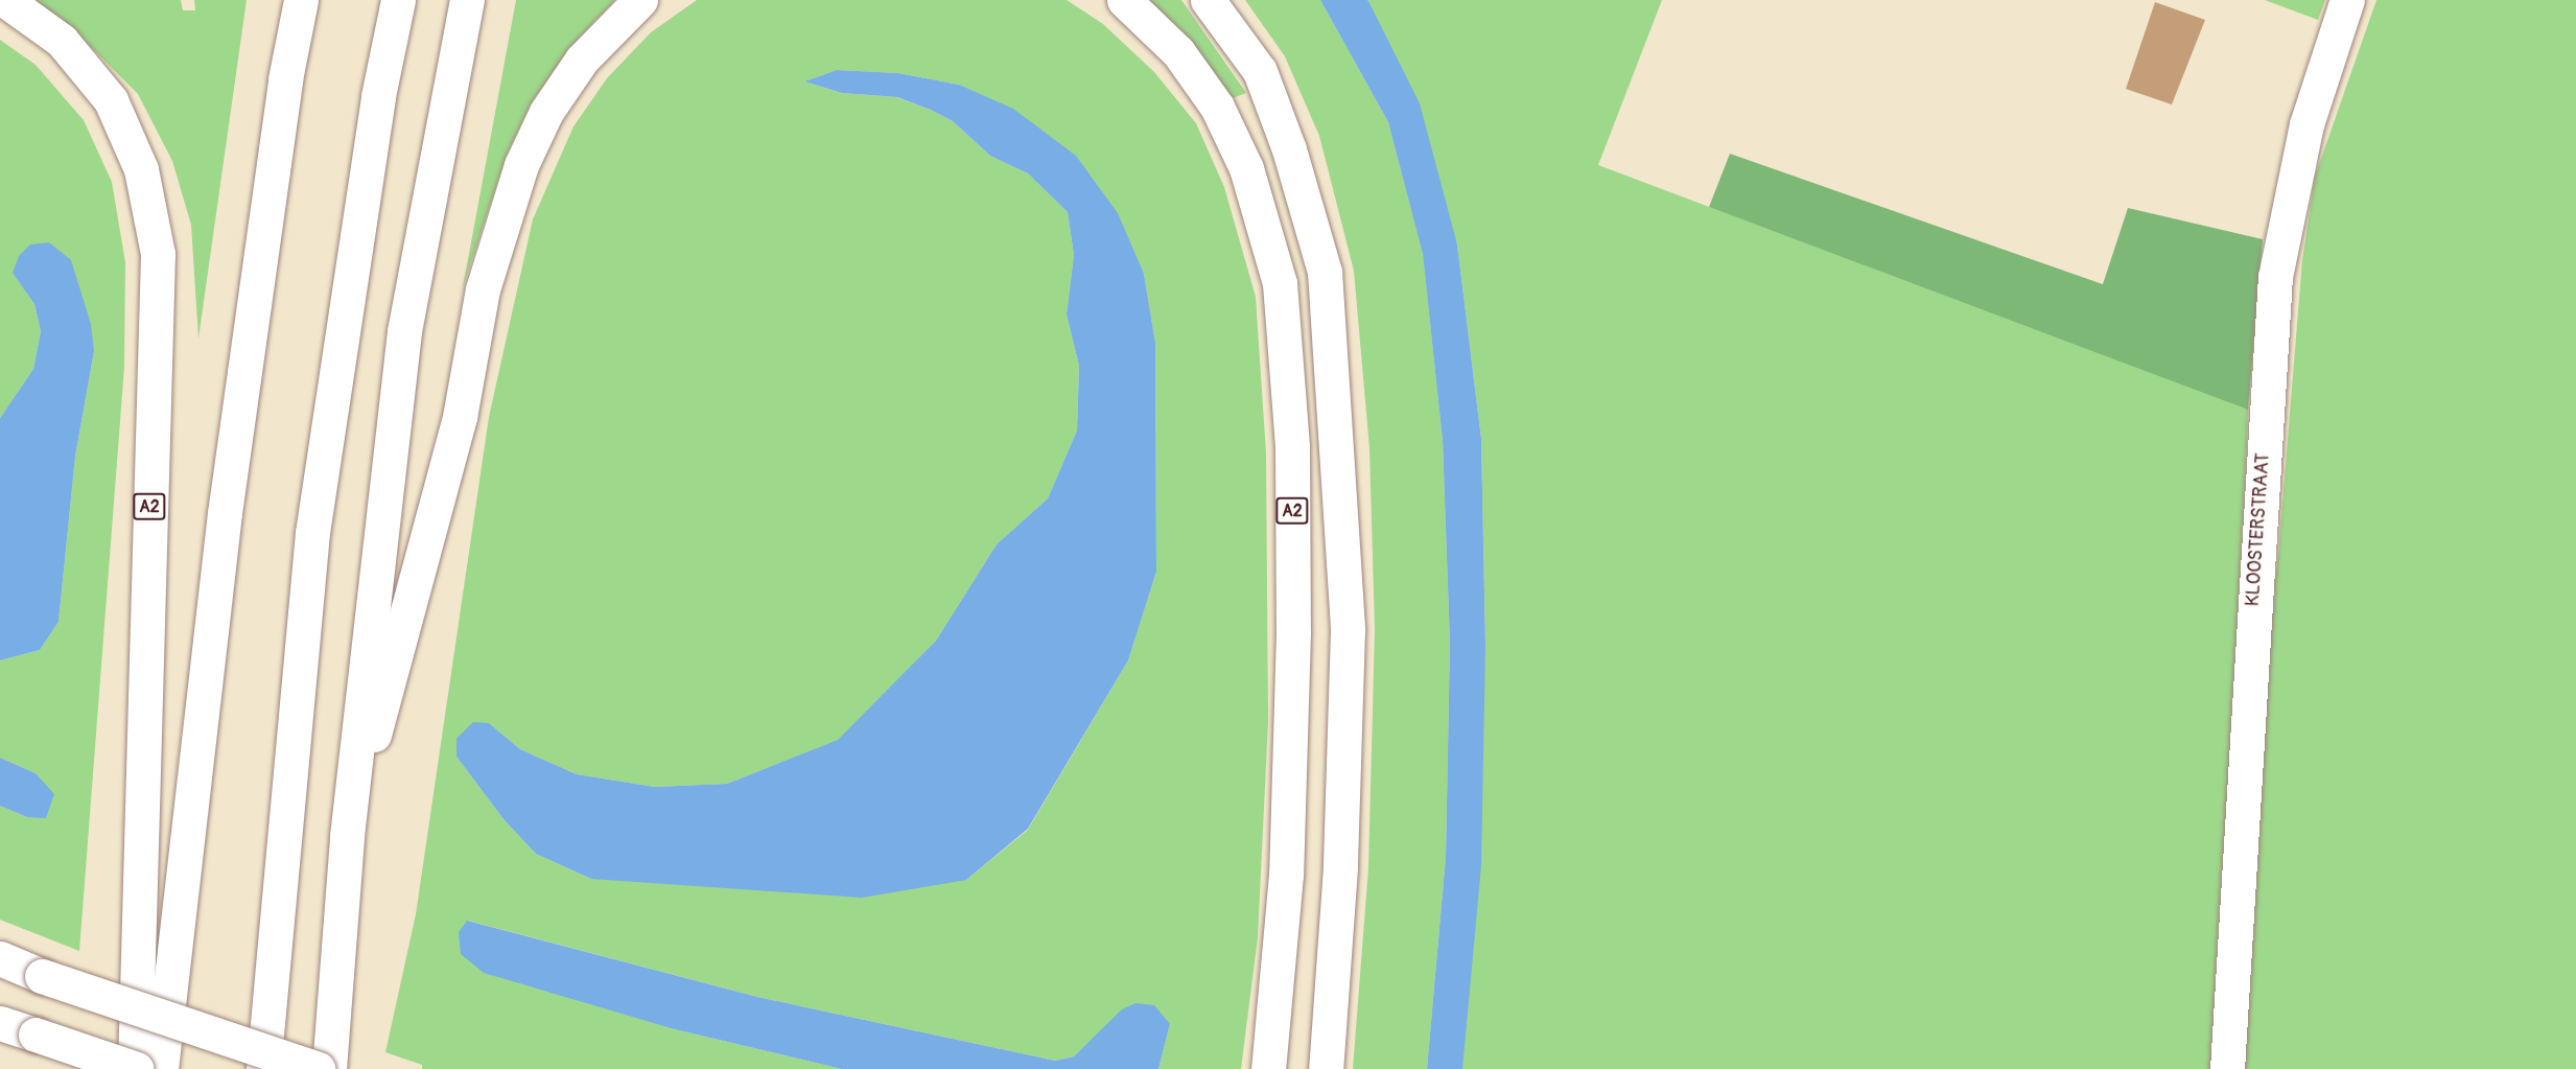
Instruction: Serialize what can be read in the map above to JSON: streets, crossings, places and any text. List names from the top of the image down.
{
  "streets": {
    "main road": ["A2", "KLOOSTERSTRAAT"]
  }
}
